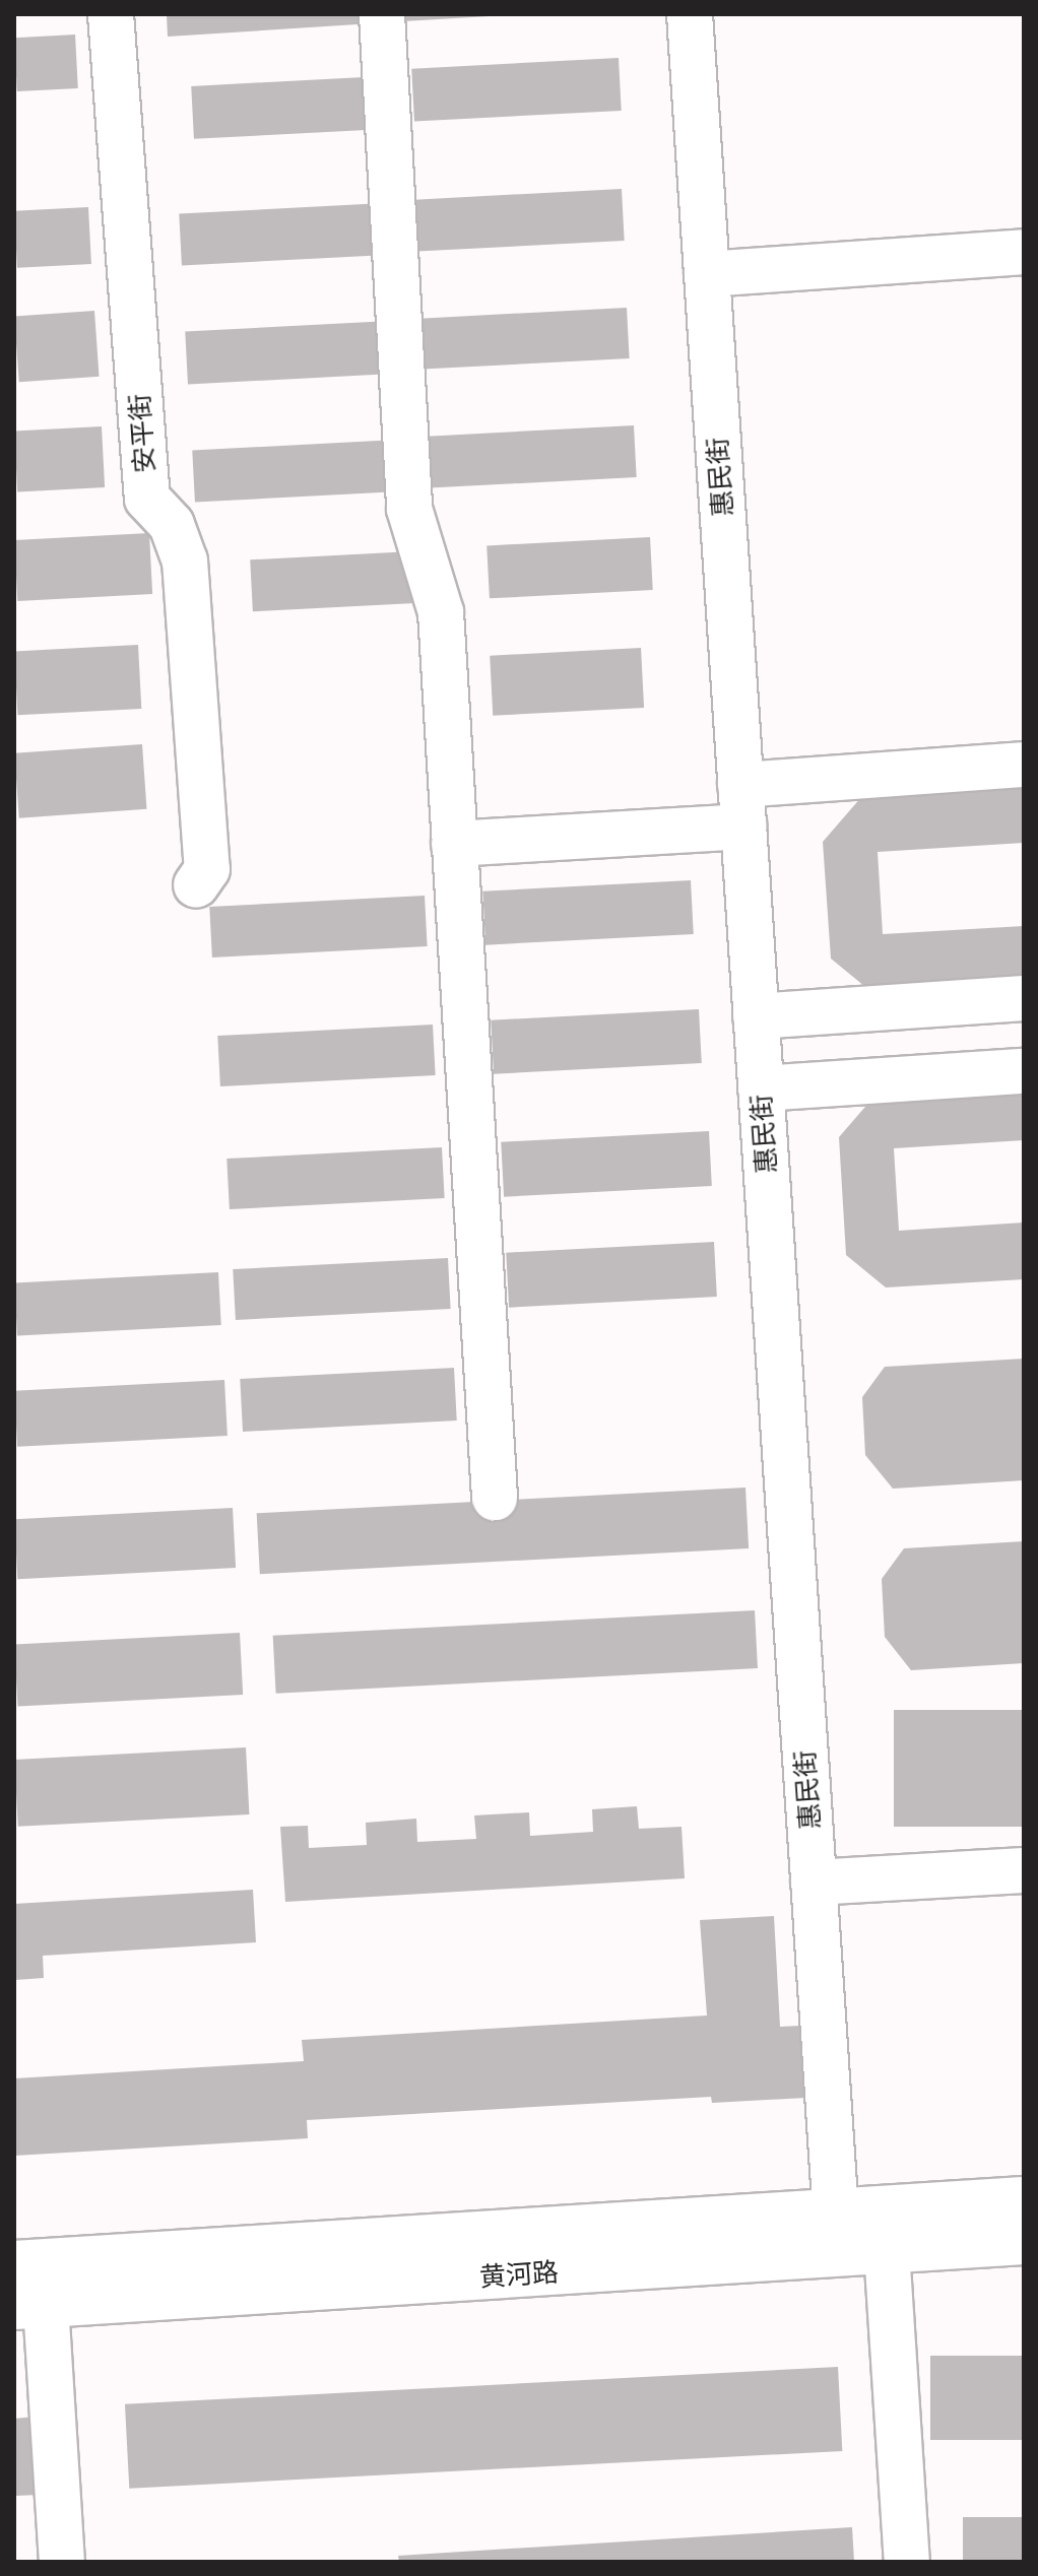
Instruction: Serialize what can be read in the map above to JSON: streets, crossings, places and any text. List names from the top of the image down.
{
  "streets": {
    "street": ["安平街", "惠民街", "黄河路"]
  },
  "crossings": [
    ["惠民街", "黄河路"]
  ]
}
